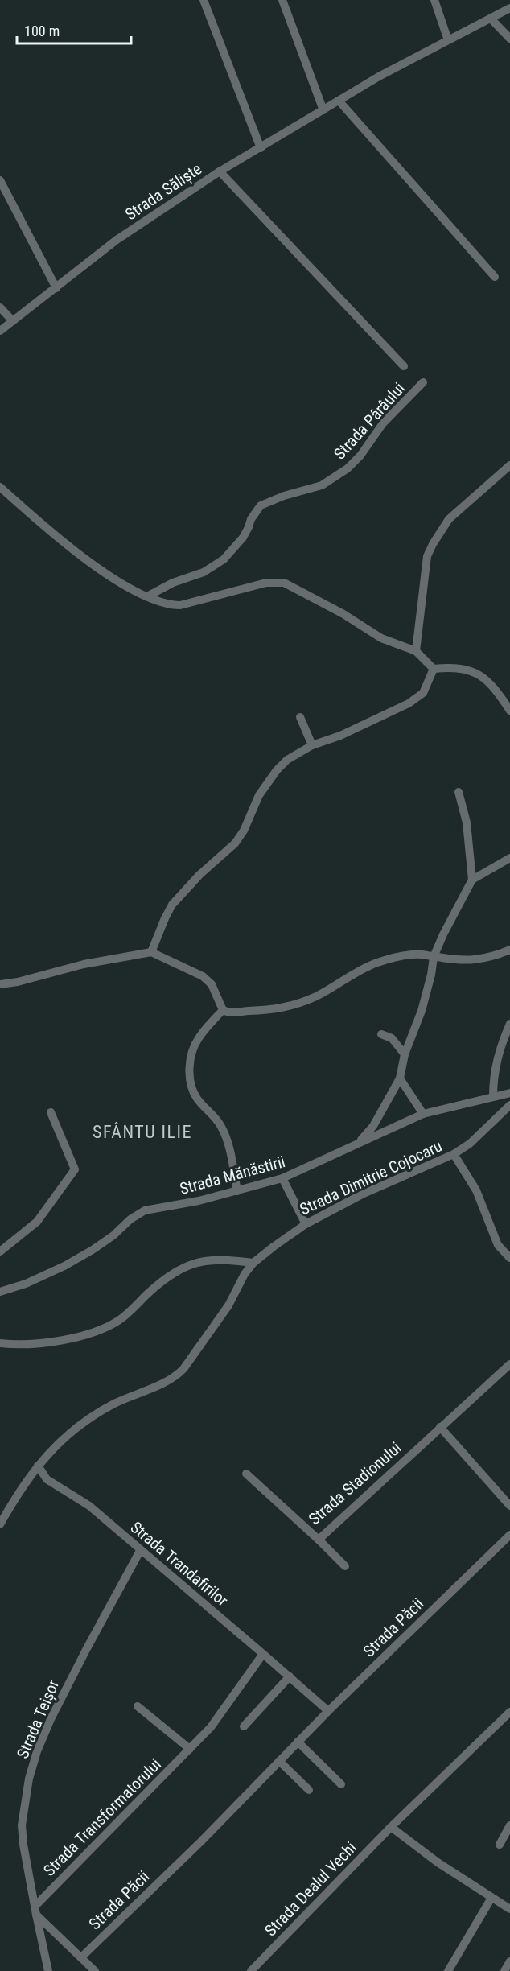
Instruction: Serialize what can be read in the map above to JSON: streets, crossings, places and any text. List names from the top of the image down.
{
  "streets": {
    "street": [
      "Strada Săliște",
      "Strada Pârâului",
      "Strada Mănăstirii",
      "Strada Dimitrie Cojocaru",
      "Strada Stadionului",
      "Strada Trandafirilor",
      "Strada Păcii",
      "Strada Teișor",
      "Strada Transformatorului",
      "Strada Dealul Vechi"
    ]
  },
  "crossings": [
    ["Strada Dimitrie Cojocaru", "Strada Trandafirilor"],
    ["Strada Trandafirilor", "Strada Păcii"],
    ["Strada Trandafirilor", "Strada Teișor"],
    ["Strada Trandafirilor", "Strada Transformatorului"],
    ["Strada Teișor", "Strada Transformatorului"]
  ],
  "districts": ["SFÂNTU ILIE"],
  "scale_bar": "100 m"
}
